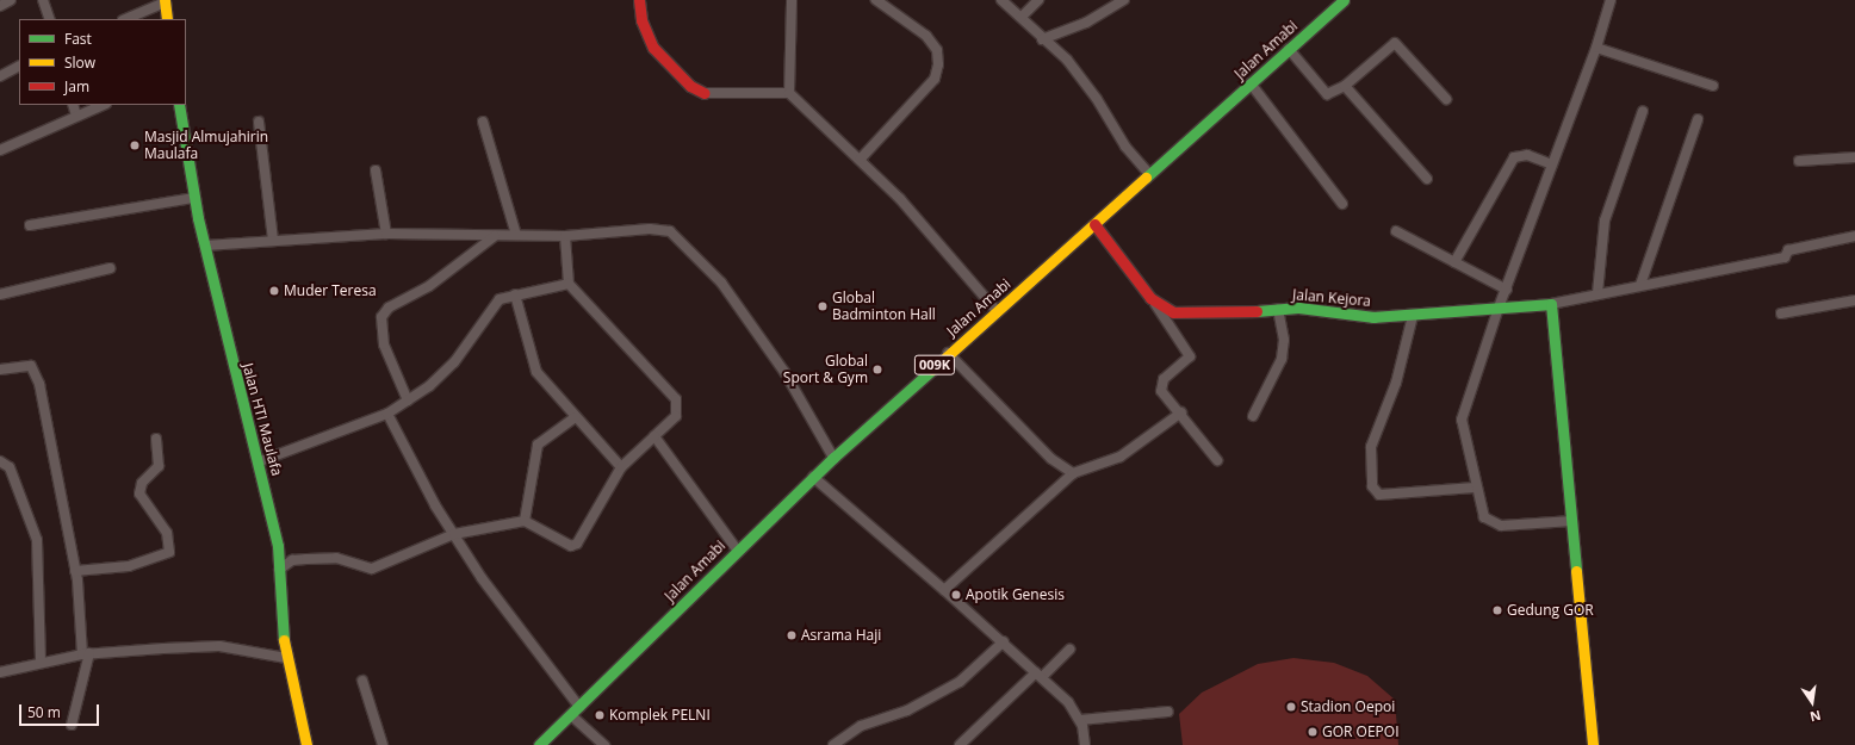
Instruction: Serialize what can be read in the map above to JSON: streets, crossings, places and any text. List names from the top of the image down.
{
  "streets": {
    "street": [
      "Jalan Amabi",
      "Jalan Kejora",
      "009K",
      "Jalan HTI Maulafa"
    ]
  },
  "places": [
    "Masjid Almujahirin Maulafa",
    "Muder Teresa",
    "Global Badminton Hall",
    "Global Sport & Gym",
    "Apotik Genesis",
    "Gedung GOR",
    "Asrama Haji",
    "Stadion Oepoi",
    "Komplek PELNI",
    "GOR OEPOI"
  ],
  "legend": ["Fast", "Slow", "Jam"],
  "scale_bar": "50 m",
  "north": "bottom"
}
